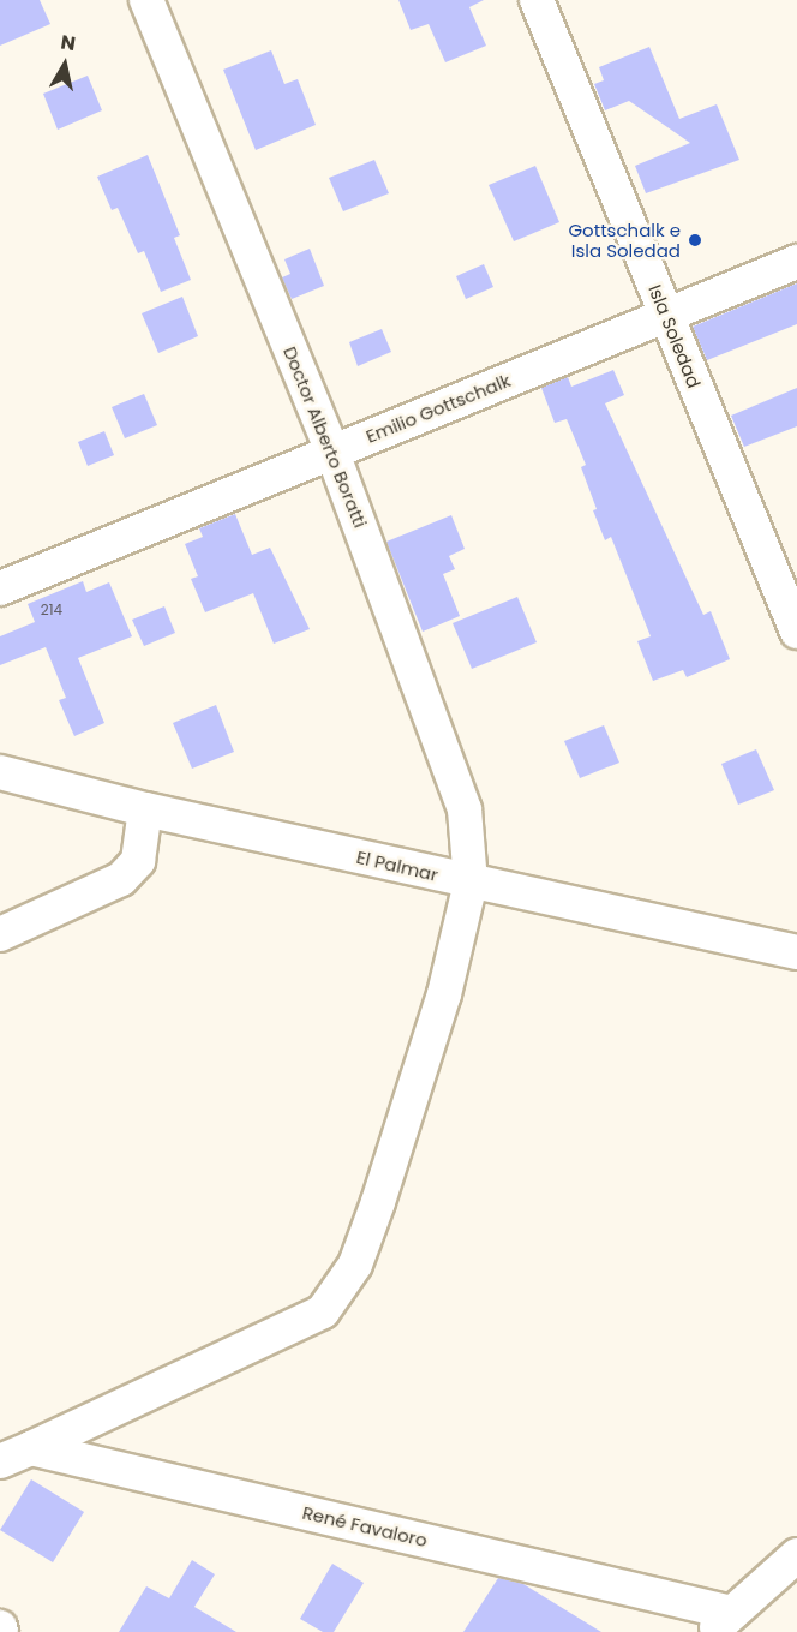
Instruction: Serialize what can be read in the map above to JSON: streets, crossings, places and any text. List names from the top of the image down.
{
  "streets": {
    "street": [
      "Isla Soledad",
      "Emilio Gottschalk",
      "Doctor Alberto Boratti",
      "El Palmar",
      "René Favaloro"
    ]
  },
  "crossings": [
    ["Isla Soledad", "Emilio Gottschalk"],
    ["Emilio Gottschalk", "Doctor Alberto Boratti"],
    ["Doctor Alberto Boratti", "El Palmar"],
    ["Doctor Alberto Boratti", "René Favaloro"]
  ],
  "places": ["Gottschalk e Isla Soledad"],
  "house_numbers": ["214"],
  "north": "top"
}
